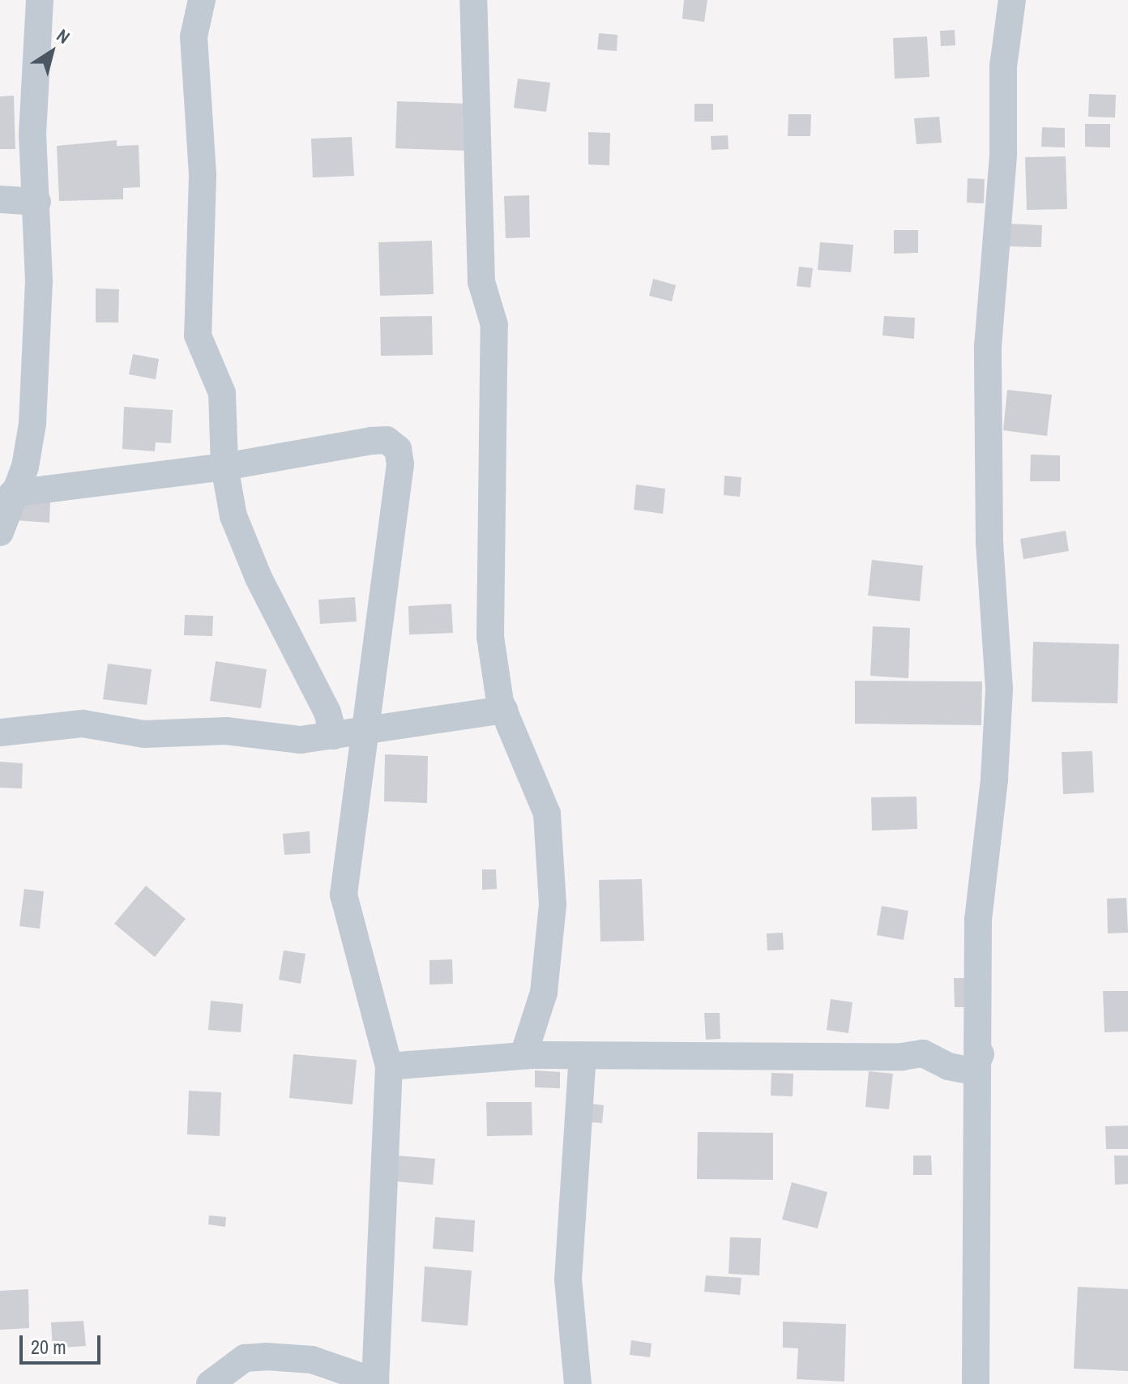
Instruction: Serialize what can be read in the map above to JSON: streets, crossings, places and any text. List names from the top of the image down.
{
  "scale_bar": "20 m",
  "north": "top right"
}
